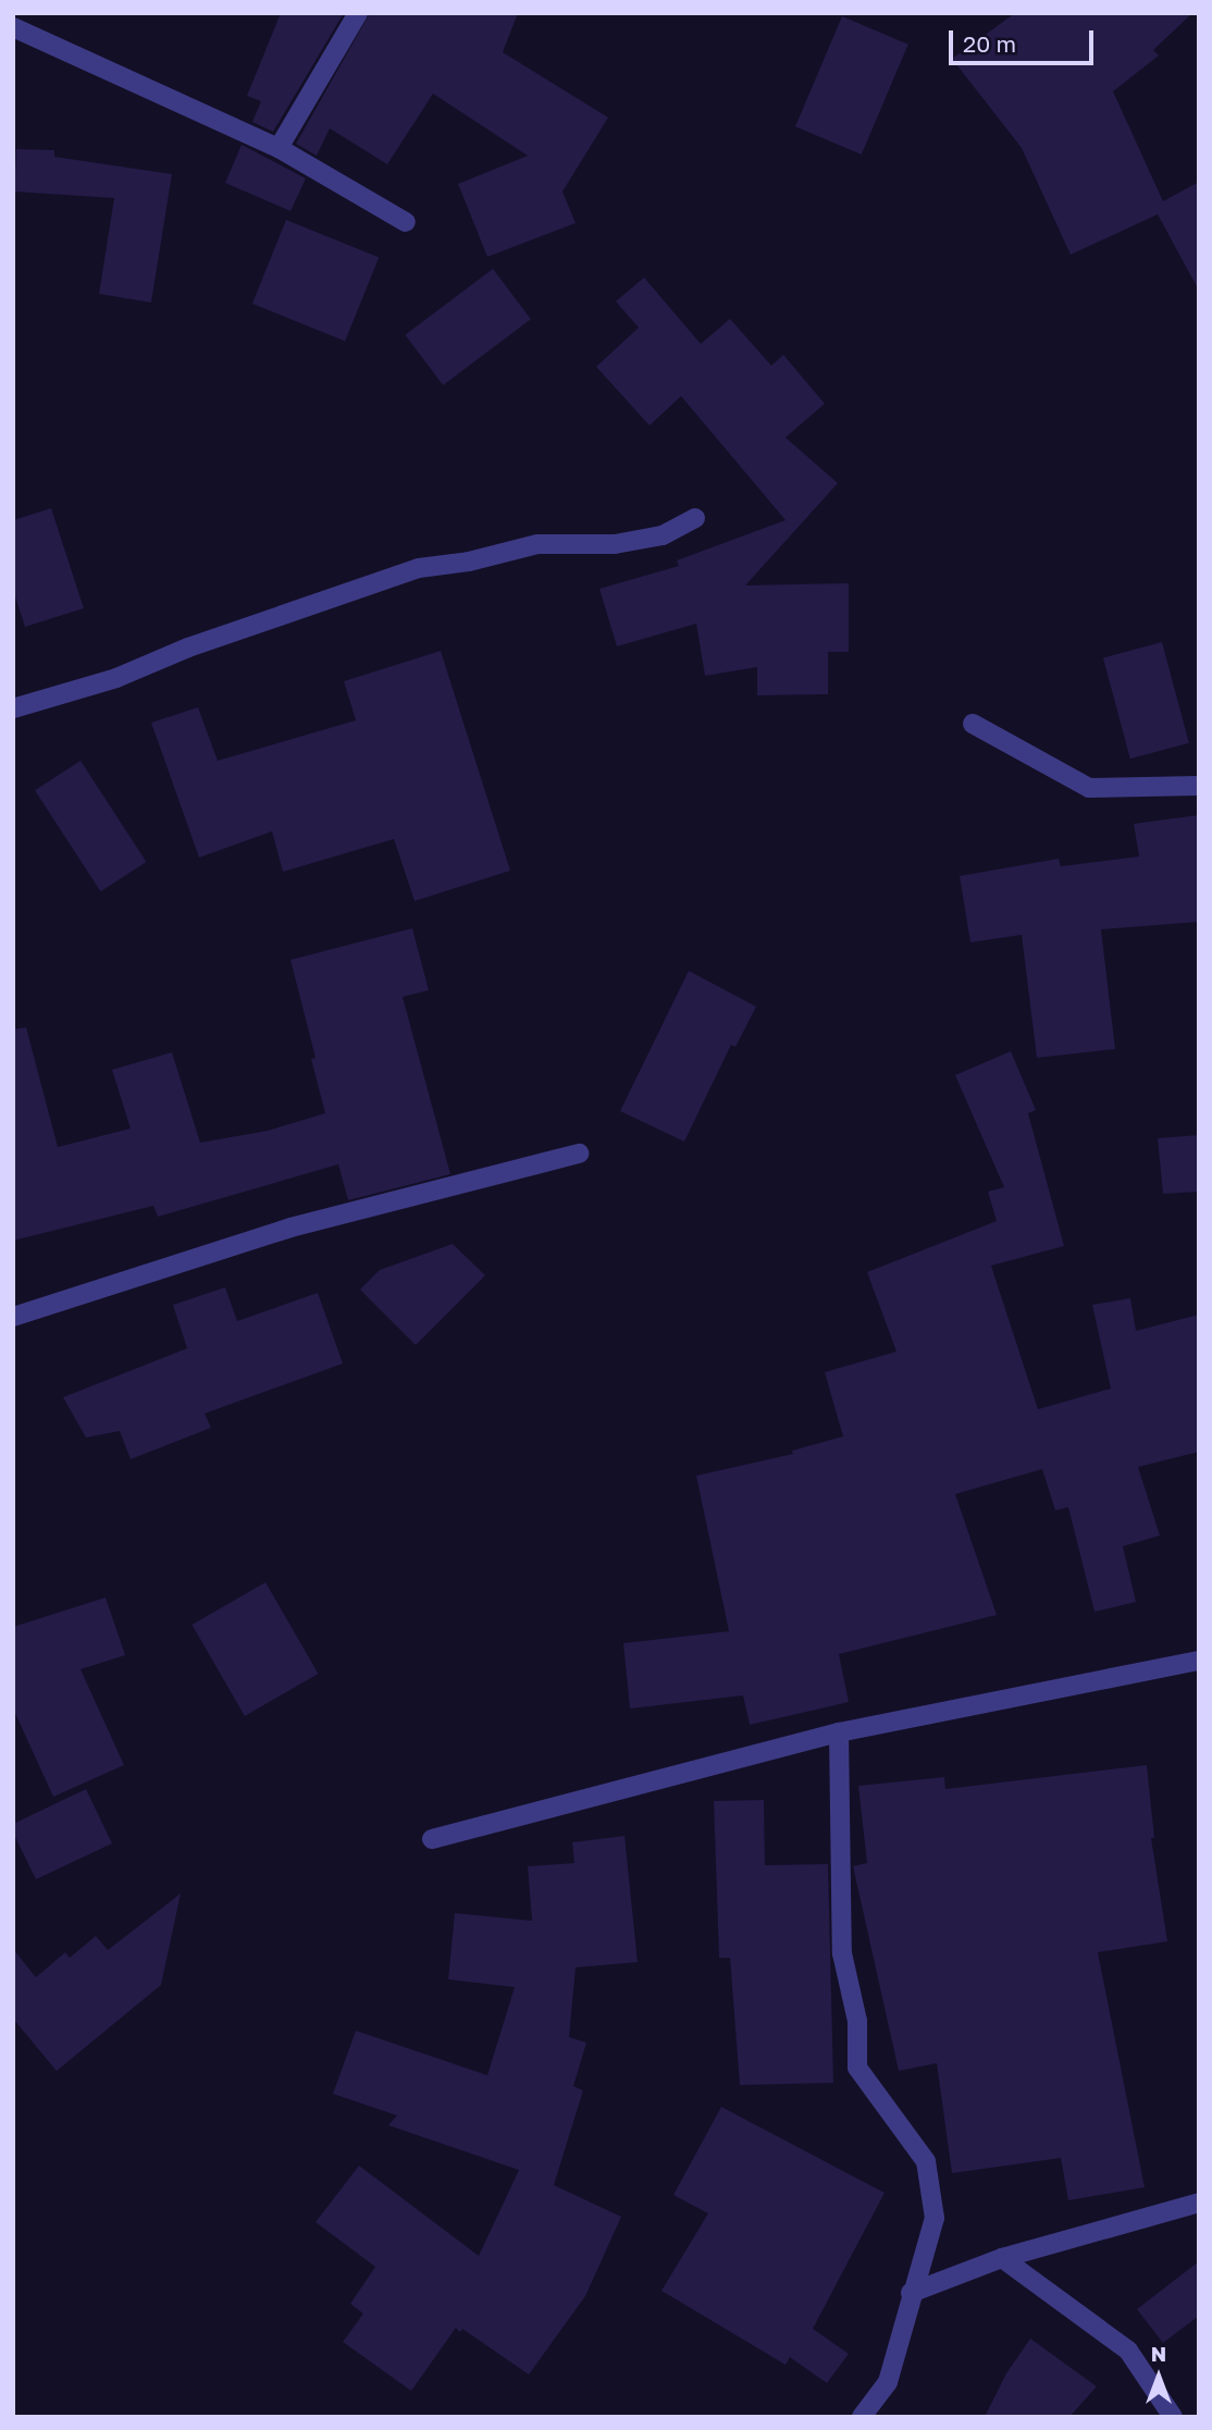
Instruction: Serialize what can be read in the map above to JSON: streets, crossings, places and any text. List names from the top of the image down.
{
  "scale_bar": "20 m",
  "north": "top"
}
